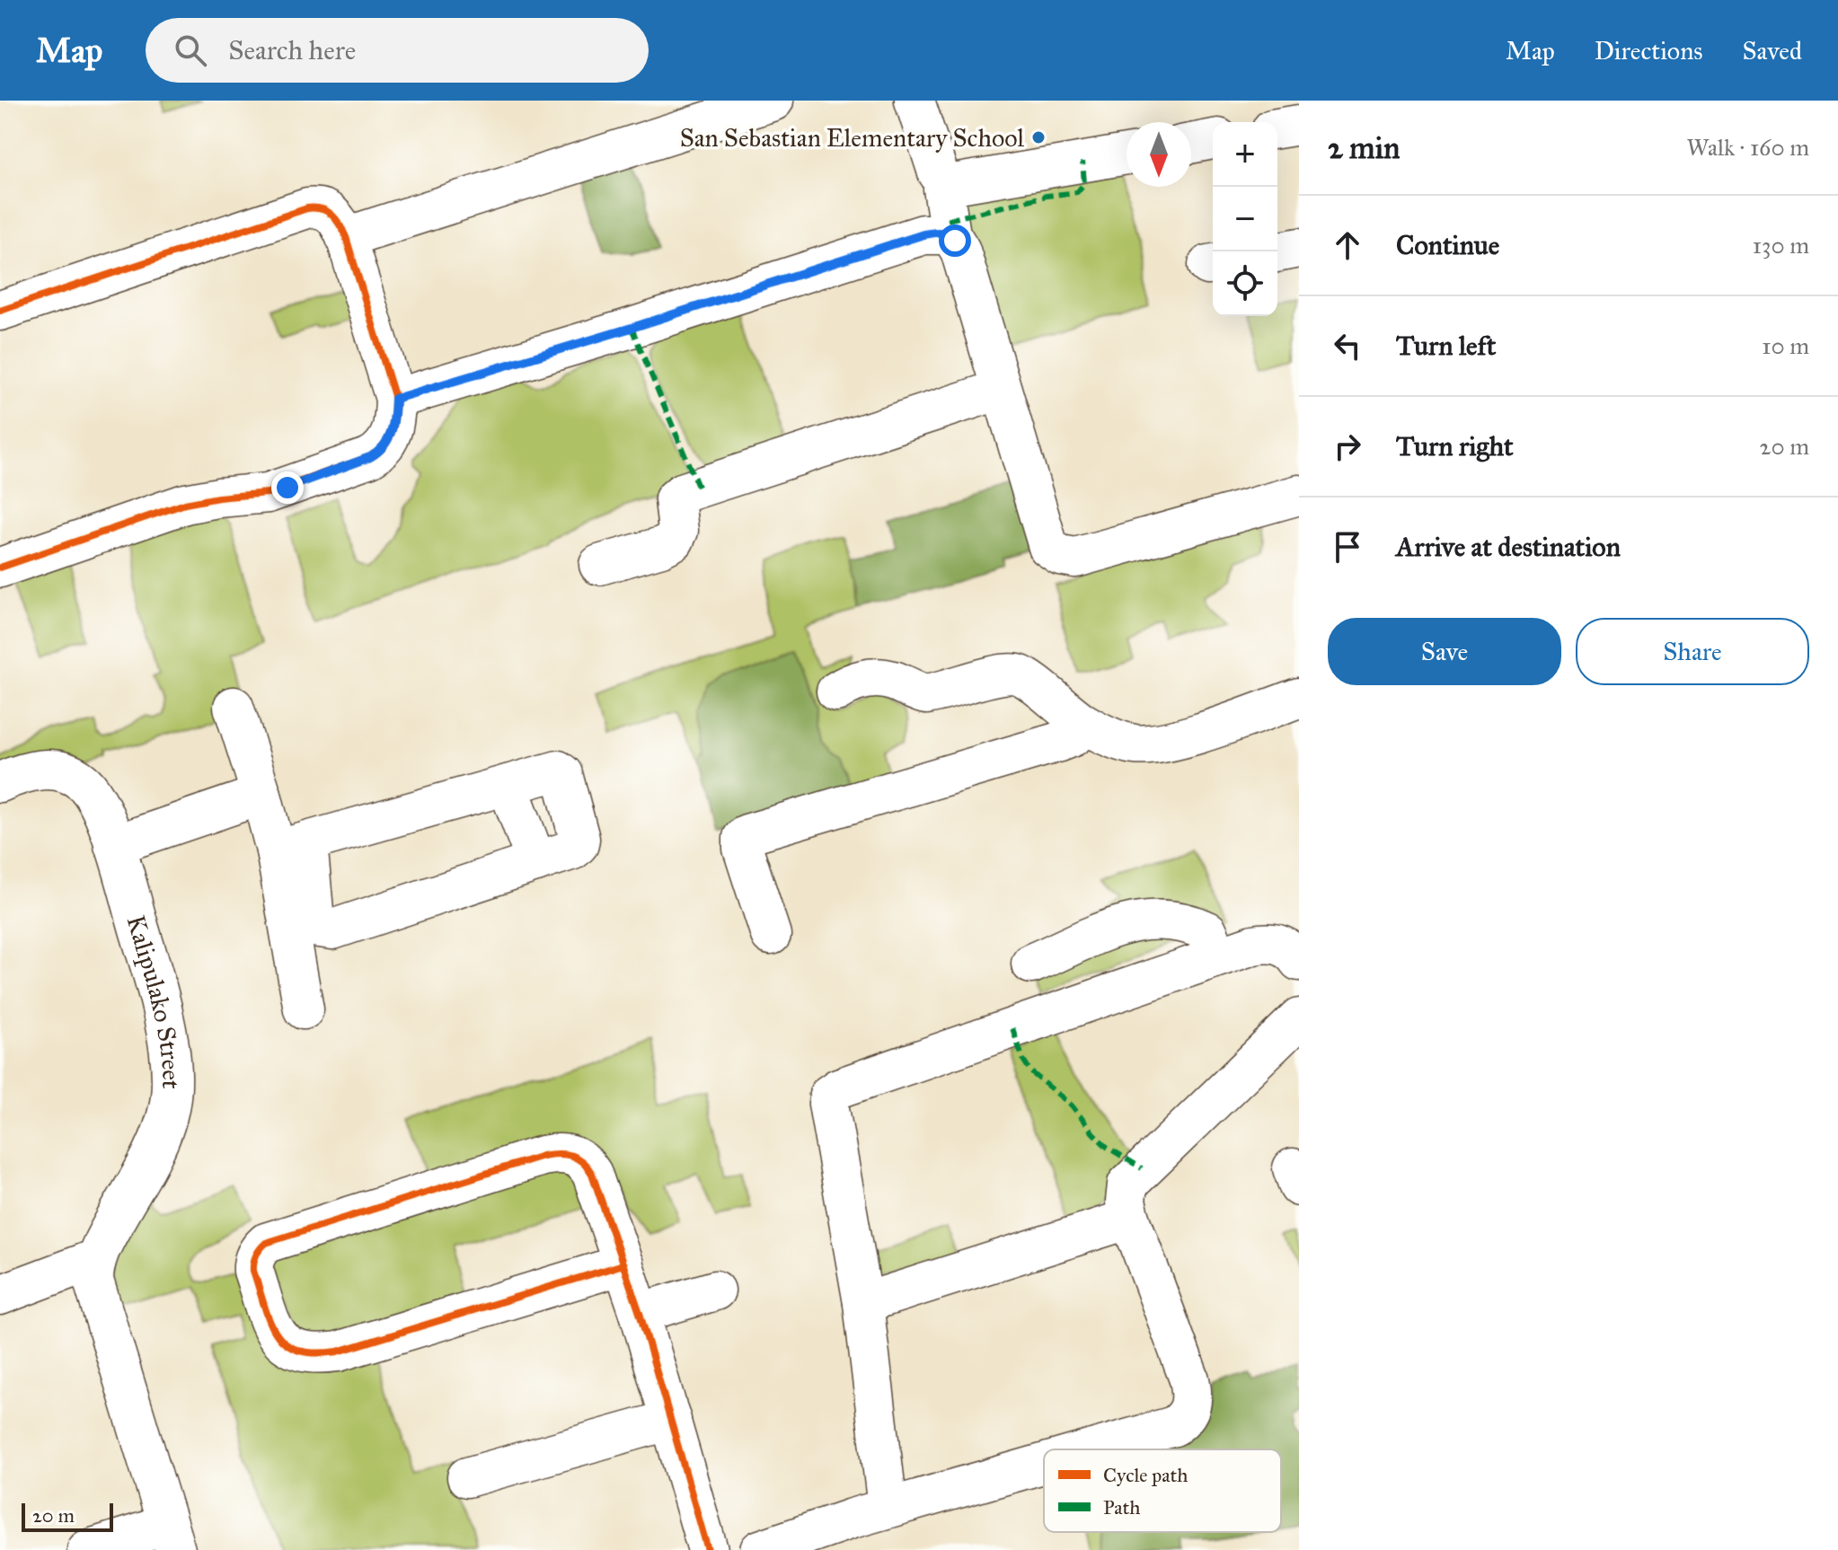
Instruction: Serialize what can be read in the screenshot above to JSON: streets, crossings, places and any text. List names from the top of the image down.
{
  "streets": {
    "street": ["Kalipulako Street"]
  },
  "places": ["San Sebastian Elementary School"],
  "legend": ["Cycle path", "Path"],
  "scale_bar": "20 m",
  "north": "bottom",
  "page": {
    "header": "Map",
    "search": "Search here",
    "nav": ["Map", "Directions", "Saved"],
    "heading": ["2 min", "Walk · 160 m"],
    "map_buttons": ["+", "−"],
    "list": [
      ["Continue", "130 m"],
      ["Turn left", "10 m"],
      ["Turn right", "20 m"],
      "Arrive at destination"
    ],
    "buttons": ["Save", "Share"],
    "scale": "20 m"
  }
}
